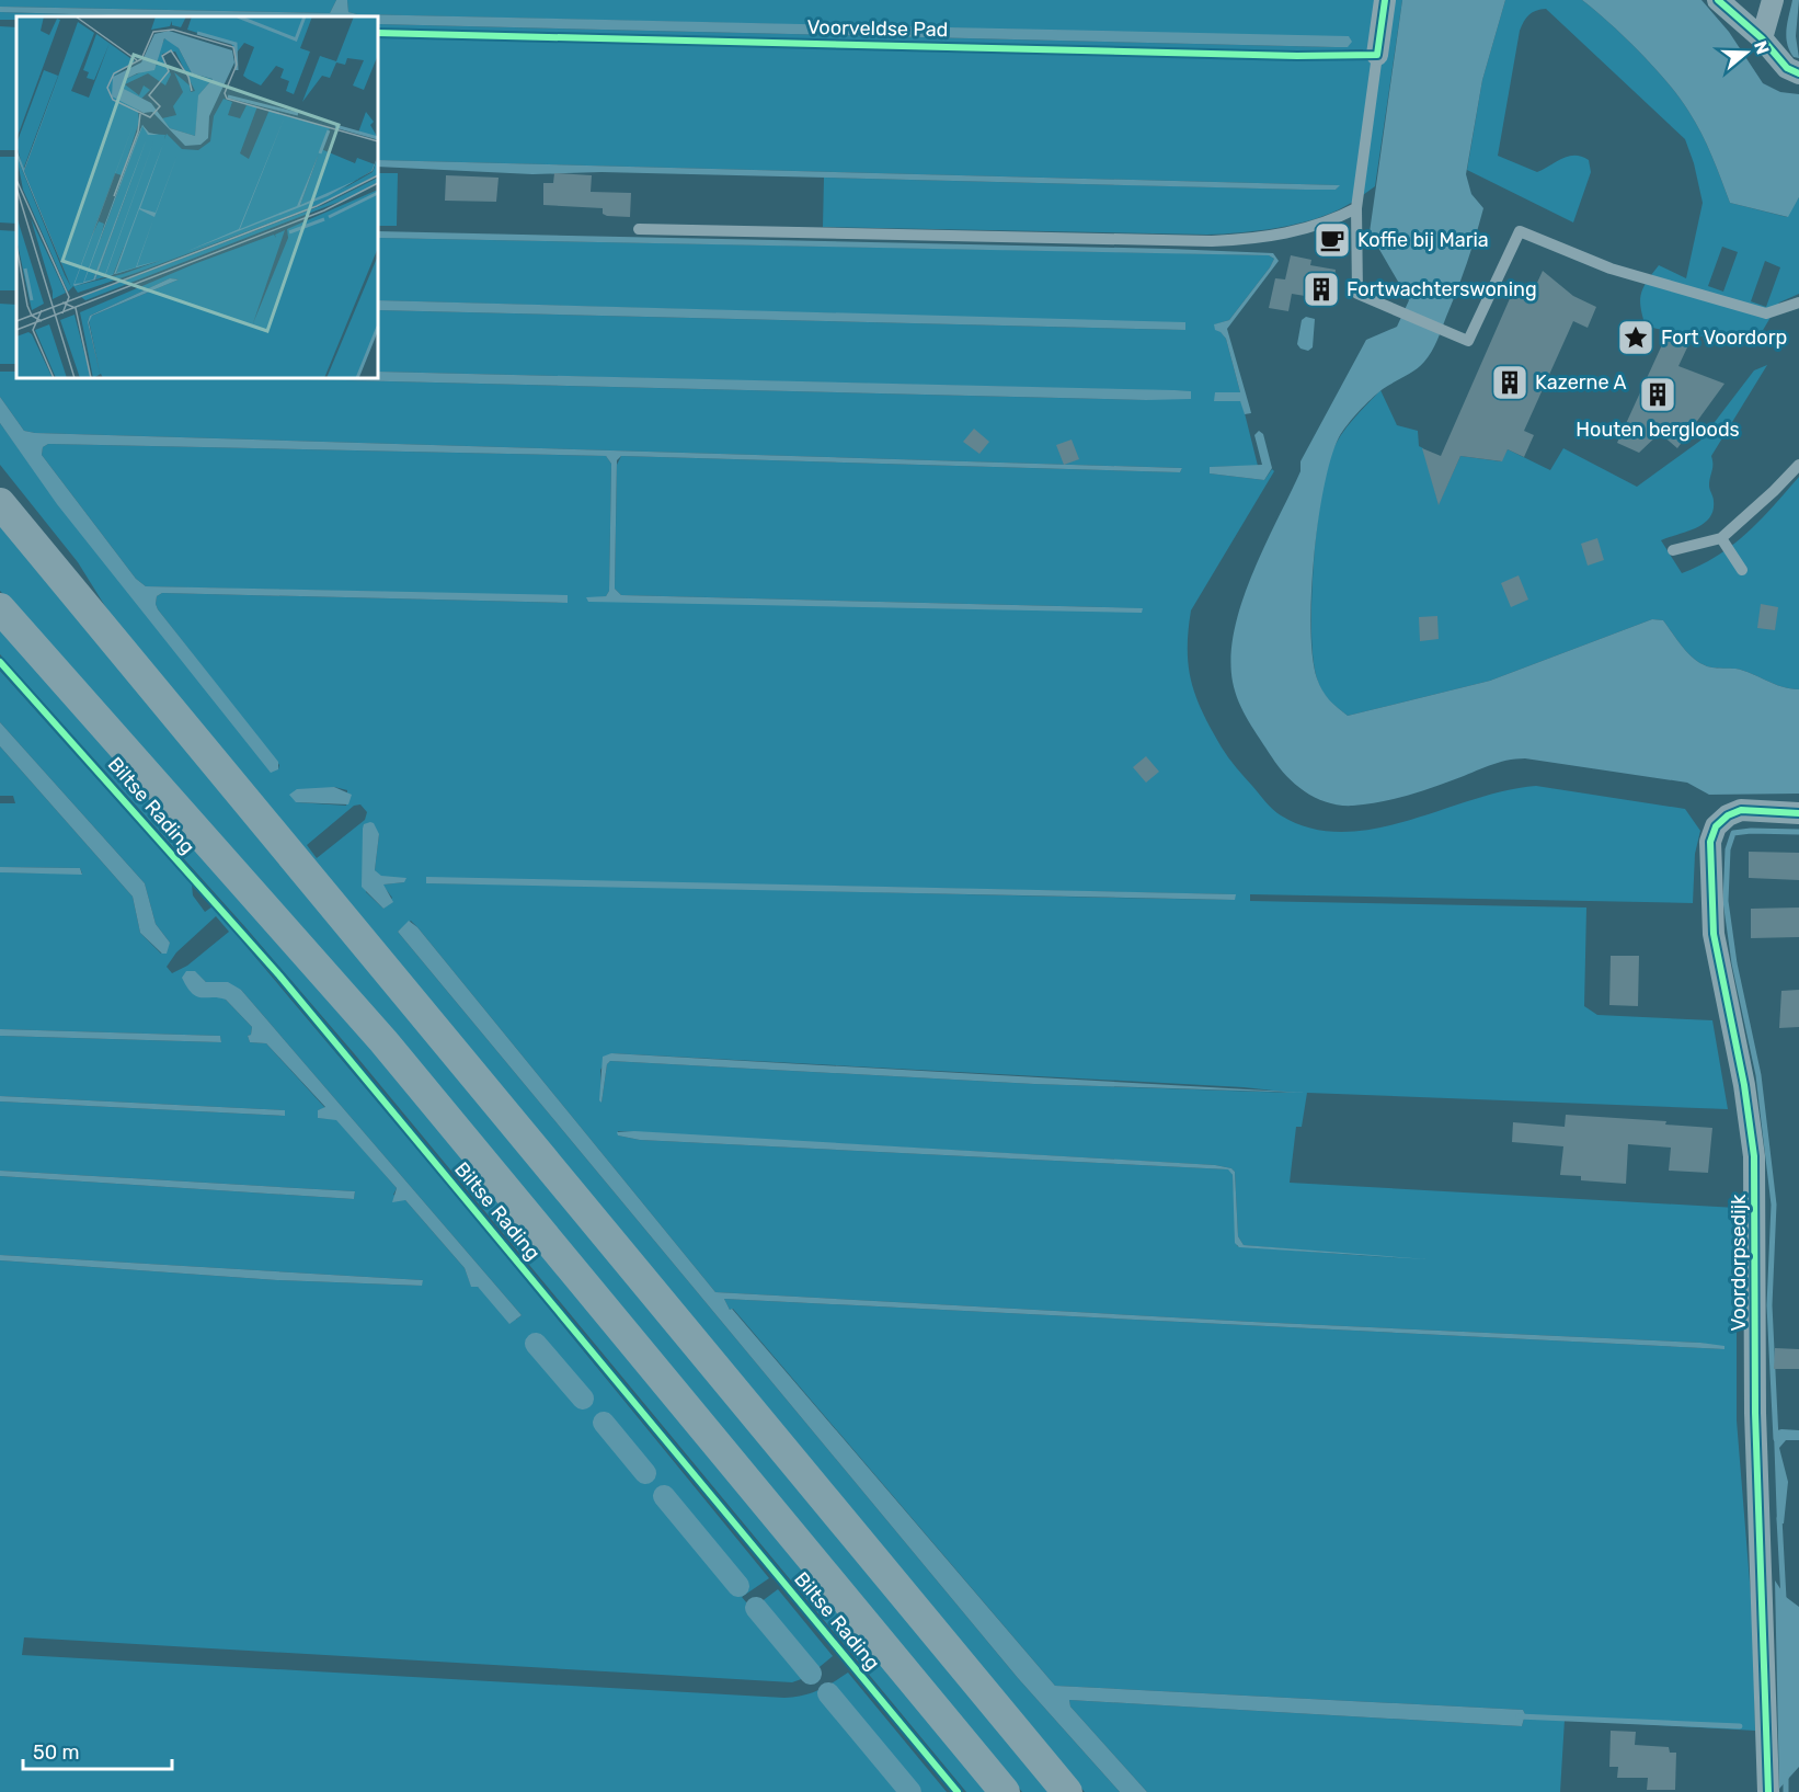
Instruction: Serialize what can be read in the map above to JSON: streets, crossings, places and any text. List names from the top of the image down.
{
  "streets": {
    "main road": ["Biltse Rading"],
    "street": ["Voordorpsedijk"],
    "cycle path": ["Voorveldse Pad"]
  },
  "places": {
    "cafe": ["Koffie bij Maria"],
    "building": ["Fortwachterswoning", "Kazerne A", "Houten bergloods"],
    "place": ["Fort Voordorp"]
  },
  "scale_bar": "50 m",
  "north": "right"
}
